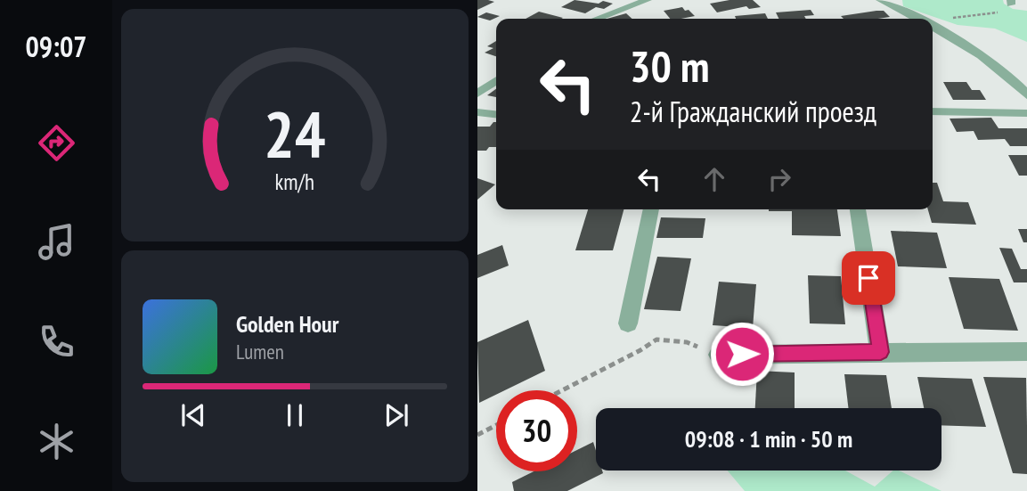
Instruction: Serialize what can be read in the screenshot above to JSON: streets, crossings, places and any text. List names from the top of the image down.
{
  "page": {
    "tabs": "09:07",
    "turn": ["30 m", "2-й Гражданский проезд"],
    "song": ["Golden Hour", "Lumen"],
    "limit": "30",
    "trip": "09:08 · 1 min · 50 m",
    "gauge": ["24", "km/h"]
  }
}
